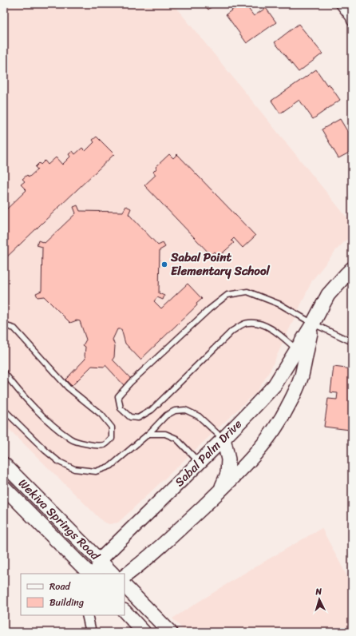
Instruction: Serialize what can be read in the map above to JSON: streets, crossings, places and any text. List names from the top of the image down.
{
  "streets": {
    "street": ["Sabal Palm Drive", "Wekiva Springs Road"]
  },
  "crossings": [
    ["Sabal Palm Drive", "Wekiva Springs Road"]
  ],
  "places": ["Sabal Point Elementary School"],
  "legend": ["Road", "Building"],
  "north": "top"
}
